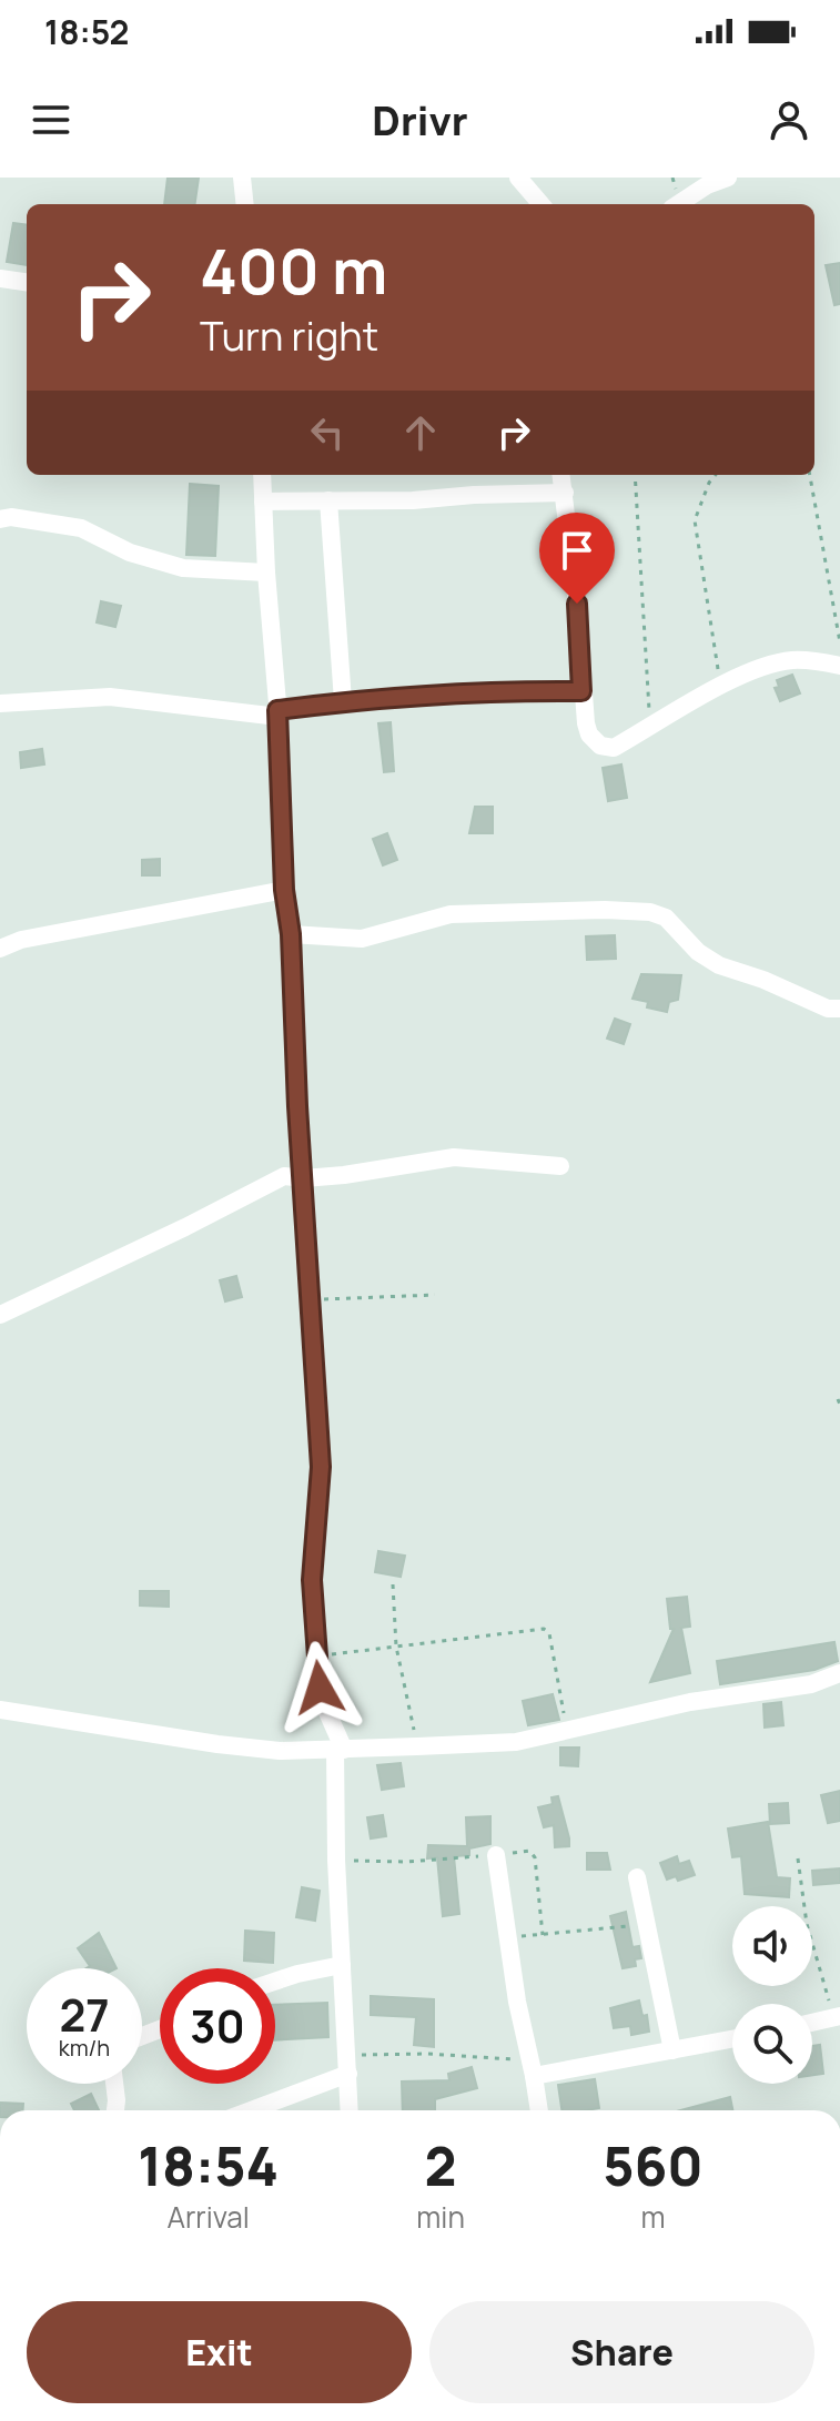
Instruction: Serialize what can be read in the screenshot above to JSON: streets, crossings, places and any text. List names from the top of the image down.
{
  "page": {
    "status": "18:52",
    "header": "Drivr",
    "turn": ["400 m", "Turn right"],
    "speed": "27 km/h",
    "limit": "30",
    "eta": [
      "18:54",
      "Arrival",
      "2",
      "min",
      "560",
      "m"
    ],
    "buttons": ["Exit", "Share"]
  }
}
